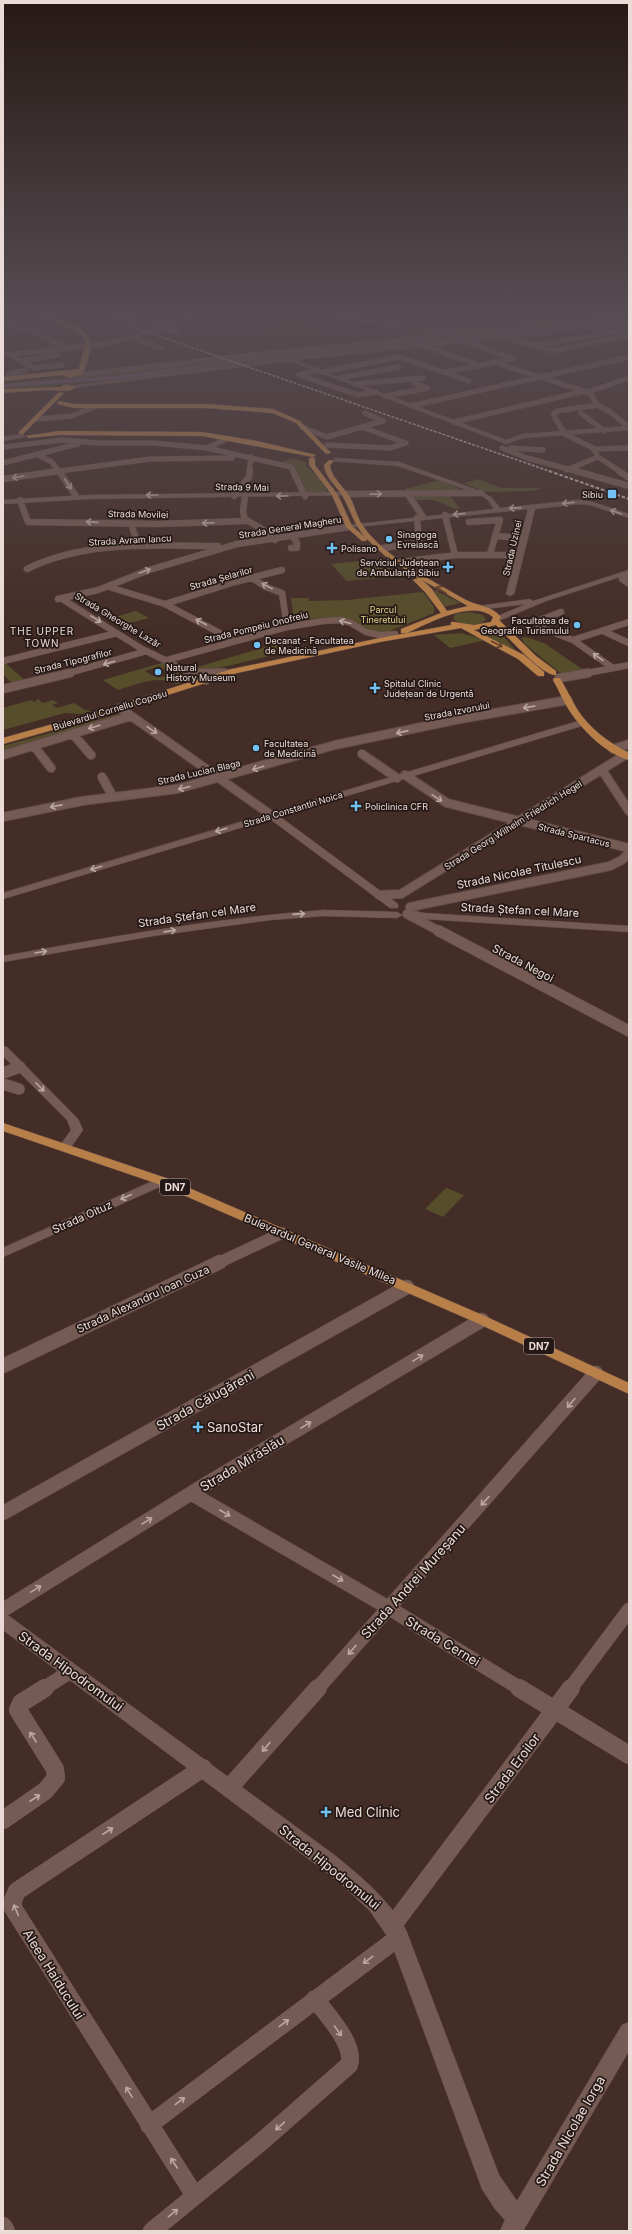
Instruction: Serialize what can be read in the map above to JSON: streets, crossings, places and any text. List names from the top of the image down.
{
  "streets": {
    "main road": ["Bulevardul Corneliu Coposu", "DN7", "Bulevardul General Vasile Milea"],
    "street": [
      "Strada 9 Mai",
      "Strada Movilei",
      "Strada General Magheru",
      "Strada Avram Iancu",
      "Strada Uzinei",
      "Strada Șelarilor",
      "Strada Gheorghe Lazăr",
      "Strada Pompeiu Onofreiu",
      "Strada Tipografilor",
      "Strada Izvorului",
      "Strada Lucian Blaga",
      "Strada Constantin Noica",
      "Strada Georg Wilhelm Friedrich Hegel",
      "Strada Spartacus",
      "Strada Nicolae Titulescu",
      "Strada Ștefan cel Mare",
      "Strada Negoi",
      "Strada Oituz",
      "Strada Alexandru Ioan Cuza",
      "Strada Călugăreni",
      "Strada Mirăslău",
      "Strada Andrei Mureșanu",
      "Strada Cernei",
      "Strada Hipodromului",
      "Strada Eroilor",
      "Aleea Haiducului",
      "Strada Nicolae Iorga"
    ]
  },
  "crossings": [
    ["Strada 9 Mai", "Strada Movilei"],
    ["Strada General Magheru", "Strada Avram Iancu"],
    ["Strada General Magheru", "Strada Uzinei"],
    ["Strada General Magheru", "Strada Gheorghe Lazăr"],
    ["Strada Uzinei", "Bulevardul Corneliu Coposu"],
    ["Strada Gheorghe Lazăr", "Strada Pompeiu Onofreiu"],
    ["Strada Gheorghe Lazăr", "Strada Tipografilor"],
    ["Strada Gheorghe Lazăr", "Bulevardul Corneliu Coposu"],
    ["Strada Pompeiu Onofreiu", "Bulevardul Corneliu Coposu"],
    ["Strada Izvorului", "Strada Lucian Blaga"],
    ["Strada Constantin Noica", "Strada Spartacus"],
    ["Strada Georg Wilhelm Friedrich Hegel", "Strada Spartacus"],
    ["Strada Georg Wilhelm Friedrich Hegel", "Strada Nicolae Titulescu"],
    ["Strada Georg Wilhelm Friedrich Hegel", "Strada Ștefan cel Mare"],
    ["Strada Georg Wilhelm Friedrich Hegel", "Strada Negoi"],
    ["Strada Nicolae Titulescu", "Strada Ștefan cel Mare"],
    ["Strada Nicolae Titulescu", "Strada Negoi"],
    ["Strada Ștefan cel Mare", "Strada Negoi"],
    ["Strada Oituz", "Bulevardul General Vasile Milea"],
    ["Bulevardul General Vasile Milea", "Strada Alexandru Ioan Cuza"],
    ["Bulevardul General Vasile Milea", "Strada Călugăreni"],
    ["Bulevardul General Vasile Milea", "Strada Mirăslău"],
    ["Bulevardul General Vasile Milea", "Strada Andrei Mureșanu"],
    ["Strada Mirăslău", "Strada Cernei"],
    ["Strada Andrei Mureșanu", "Strada Cernei"],
    ["Strada Andrei Mureșanu", "Strada Hipodromului"],
    ["Strada Cernei", "Strada Eroilor"],
    ["Strada Hipodromului", "Strada Eroilor"],
    ["Strada Hipodromului", "Aleea Haiducului"],
    ["Strada Hipodromului", "Strada Nicolae Iorga"],
    ["Strada Eroilor", "Aleea Haiducului"]
  ],
  "one_way": [
    "Strada Pompeiu Onofreiu",
    "Strada Izvorului",
    "Strada Constantin Noica",
    "Strada Spartacus",
    "Strada Ștefan cel Mare",
    "Strada Oituz",
    "Strada Mirăslău",
    "Strada Andrei Mureșanu",
    "Strada Cernei"
  ],
  "districts": ["THE UPPER TOWN"],
  "parks": ["Parcul Tineretului"],
  "places": {
    "transit": ["Sibiu"],
    "other": [
      "Sinagoga Evreiască",
      "Facultatea de Geografia Turismului",
      "Decanat - Facultatea de Medicină",
      "Natural History Museum",
      "Facultatea de Medicină"
    ],
    "health": [
      "Polisano",
      "Serviciul Județean de Ambulanță Sibiu",
      "Spitalul Clinic Județean de Urgentă",
      "Policlinica CFR",
      "SanoStar",
      "Med Clinic"
    ]
  }
}
